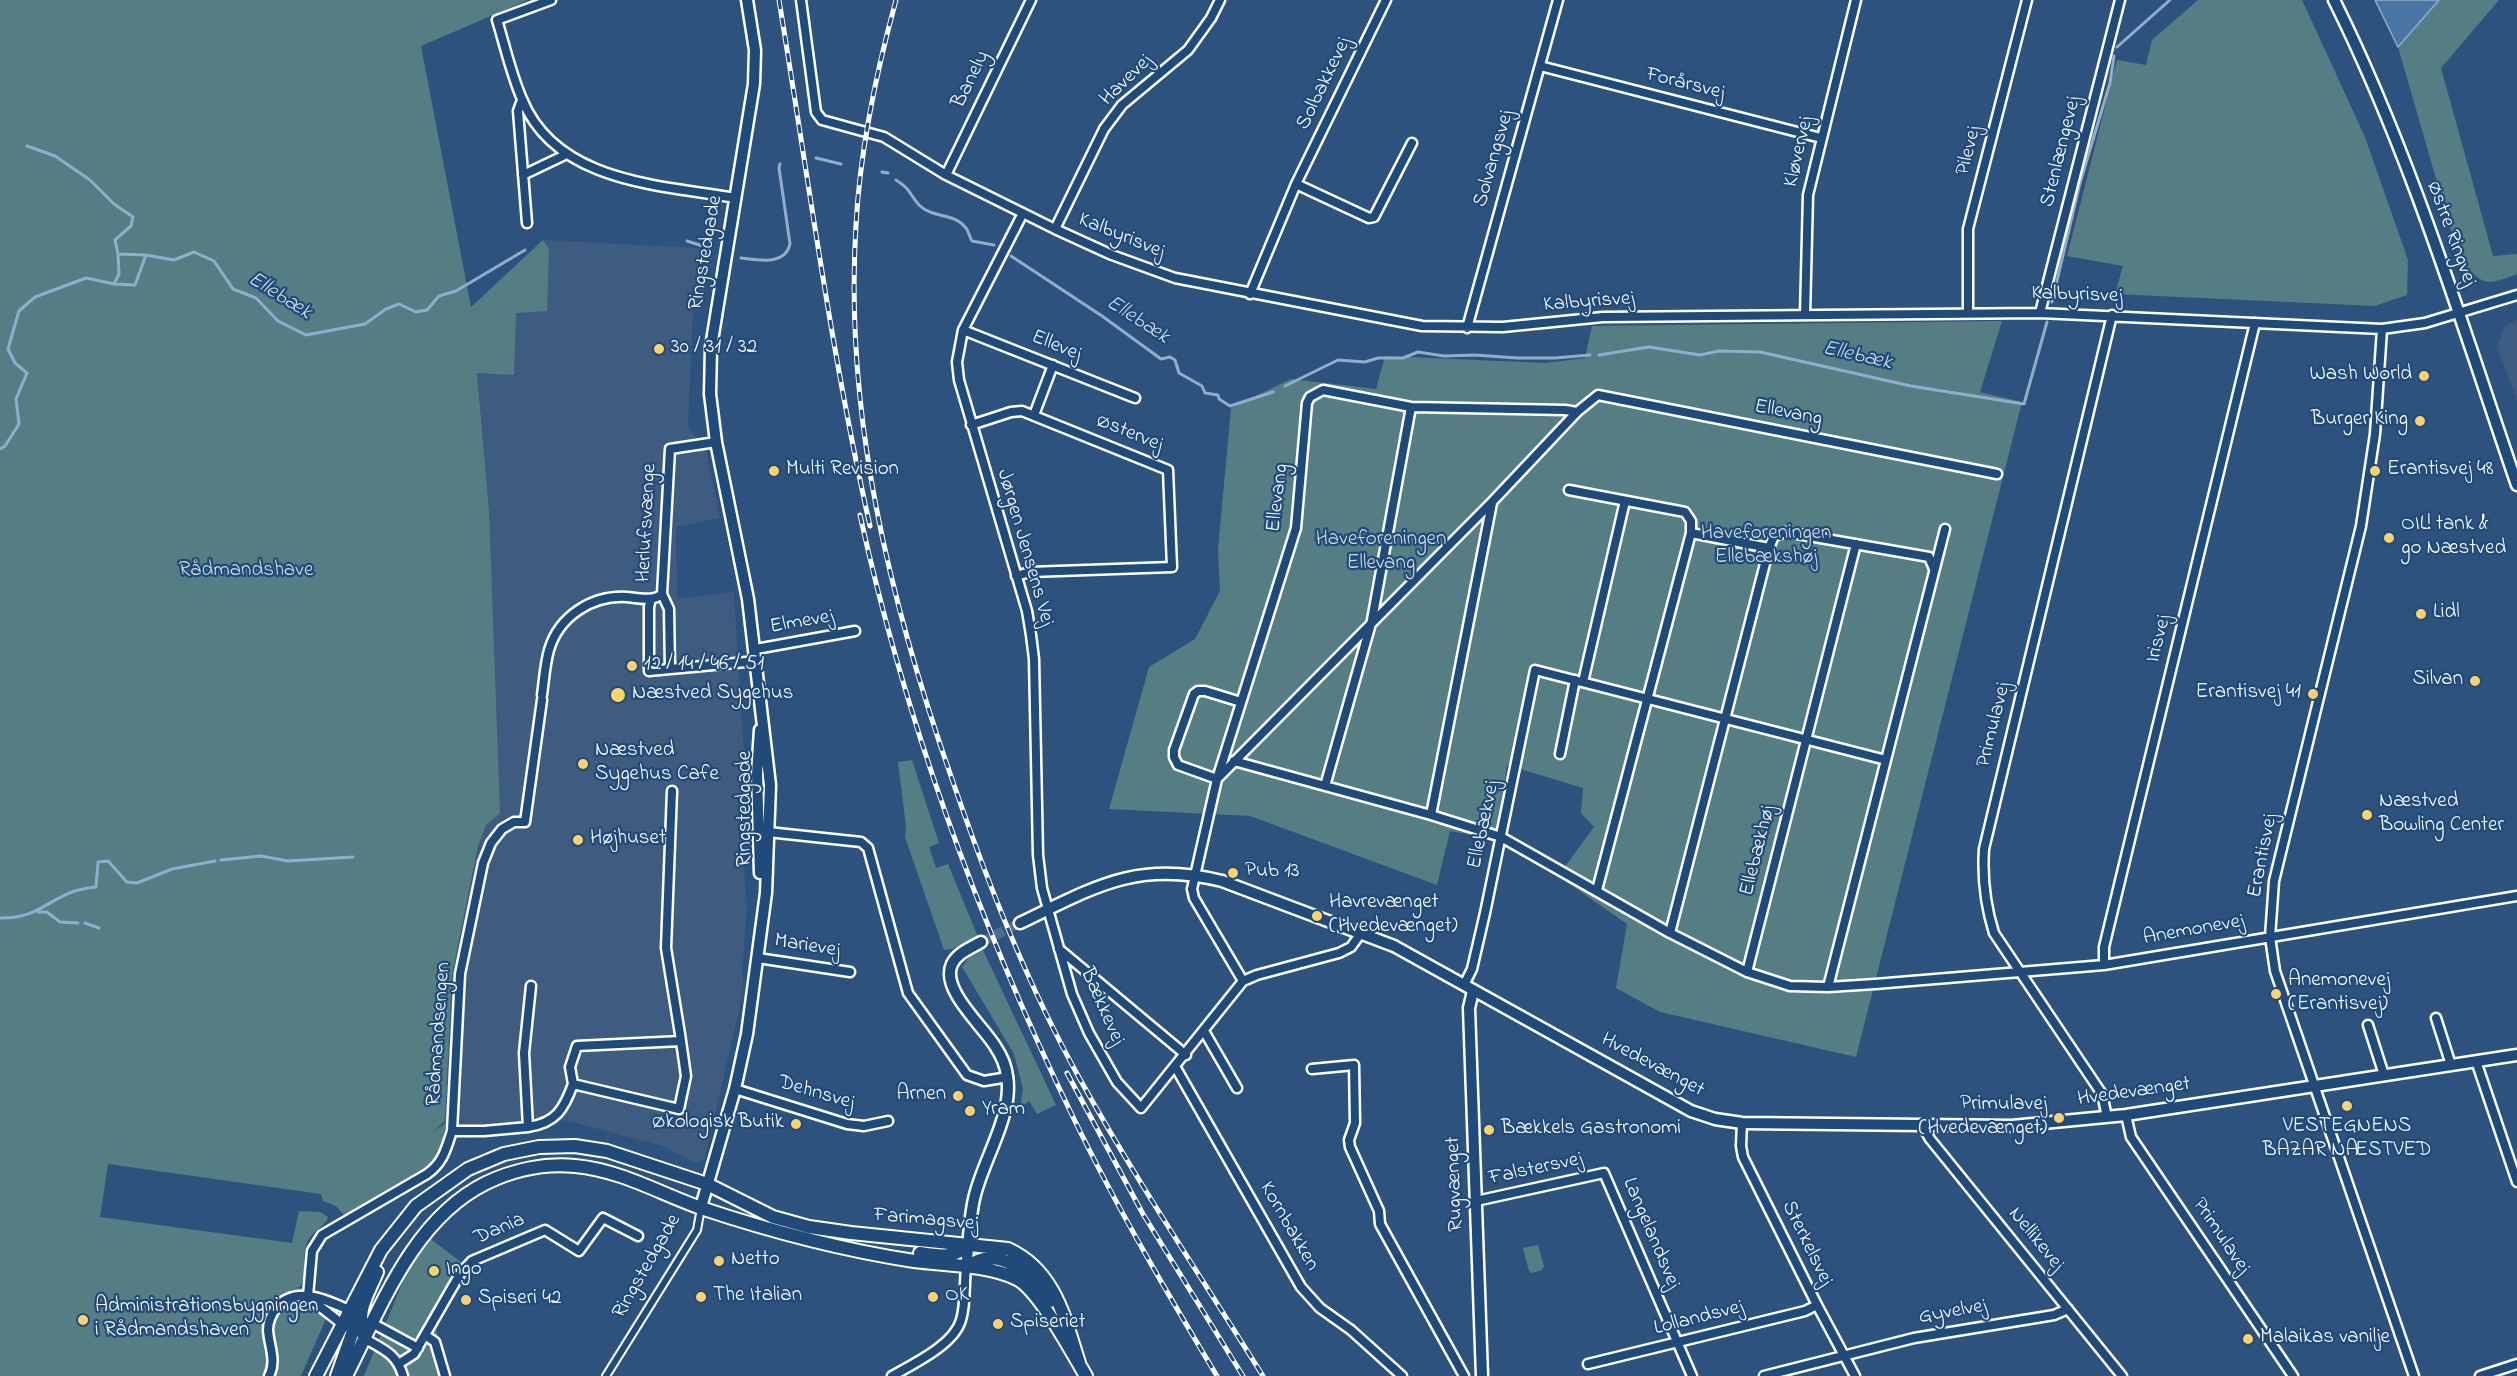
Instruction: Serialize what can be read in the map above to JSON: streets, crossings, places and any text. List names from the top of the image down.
{
  "streets": {
    "main road": ["Farimagsvej"],
    "street": [
      "Banely",
      "Havevej",
      "Solbakkevej",
      "Forårsvej",
      "Pilevej",
      "Kløvervej",
      "Stenlængevej",
      "Solvangsvej",
      "Østre Ringvej",
      "Kalbyrisvej",
      "Ringstedgade",
      "Ellevej",
      "Ellevang",
      "Østervej",
      "Herlufsvænge",
      "Jørgen Jensens Vej",
      "Elmevej",
      "Irisvej",
      "Primulavej",
      "Ellebækvej",
      "Ellebækhøj",
      "Erantisvej",
      "Anemonevej",
      "Marievej",
      "Bækkevej",
      "Rådmandsengen",
      "Hvedevænget",
      "Dehnsvej",
      "Falstersvej",
      "Rugvænget",
      "Kornbakken",
      "Dania",
      "Langelandsvej",
      "Nellikevej",
      "Sterkelsvej",
      "Gyvelvej",
      "Lollandsvej"
    ]
  },
  "crossings": [
    ["Banely", "Kalbyrisvej"],
    ["Havevej", "Kalbyrisvej"],
    ["Solbakkevej", "Kalbyrisvej"],
    ["Forårsvej", "Kløvervej"],
    ["Forårsvej", "Solvangsvej"],
    ["Pilevej", "Kalbyrisvej"],
    ["Kløvervej", "Kalbyrisvej"],
    ["Stenlængevej", "Kalbyrisvej"],
    ["Solvangsvej", "Kalbyrisvej"],
    ["Østre Ringvej", "Kalbyrisvej"],
    ["Kalbyrisvej", "Jørgen Jensens Vej"],
    ["Kalbyrisvej", "Irisvej"],
    ["Kalbyrisvej", "Primulavej"],
    ["Kalbyrisvej", "Erantisvej"],
    ["Ringstedgade", "Herlufsvænge"],
    ["Ringstedgade", "Elmevej"],
    ["Ringstedgade", "Marievej"],
    ["Ringstedgade", "Dehnsvej"],
    ["Ringstedgade", "Farimagsvej"],
    ["Ellevej", "Jørgen Jensens Vej"],
    ["Ellevang", "Hvedevænget"],
    ["Østervej", "Jørgen Jensens Vej"],
    ["Herlufsvænge", "Rådmandsengen"],
    ["Jørgen Jensens Vej", "Bækkevej"],
    ["Jørgen Jensens Vej", "Hvedevænget"],
    ["Irisvej", "Anemonevej"],
    ["Primulavej", "Anemonevej"],
    ["Primulavej", "Hvedevænget"],
    ["Ellebækvej", "Hvedevænget"],
    ["Ellebækvej", "Rugvænget"],
    ["Erantisvej", "Anemonevej"],
    ["Erantisvej", "Hvedevænget"],
    ["Bækkevej", "Hvedevænget"],
    ["Bækkevej", "Kornbakken"],
    ["Hvedevænget", "Rugvænget"],
    ["Hvedevænget", "Nellikevej"],
    ["Hvedevænget", "Sterkelsvej"],
    ["Falstersvej", "Rugvænget"],
    ["Falstersvej", "Langelandsvej"],
    ["Langelandsvej", "Lollandsvej"],
    ["Nellikevej", "Gyvelvej"],
    ["Sterkelsvej", "Gyvelvej"],
    ["Sterkelsvej", "Lollandsvej"]
  ],
  "water": ["Ellebæk"],
  "parks": ["Haveforeningen Ellebækshøj", "Haveforeningen Ellevang", "Rådmandshave"],
  "places": [
    "30 / 31 / 32",
    "Wash World",
    "Burger King",
    "Multi Revision",
    "Erantisvej 48",
    "OIL! tank & go Næstved",
    "Lidl",
    "12 / 14 / 46 / 51",
    "Silvan",
    "Erantisvej 41",
    "Næstved Sygehus",
    "Næstved Sygehus Cafe",
    "Næstved Bowling Center",
    "Højhuset",
    "Pub 13",
    "Havrevænget (Hvedevænget)",
    "Anemonevej (Erantisvej)",
    "Arnen",
    "VESTEGNENS BAZAR NÆSTVED",
    "Yram",
    "Primulavej (Hvedevænget)",
    "Økologisk Butik",
    "Bækkels Gastronomi",
    "Netto",
    "Ingo",
    "The Italian",
    "OK",
    "Spiseri 42",
    "Administrationsbygningen i Rådmandshaven",
    "Spiseriet",
    "Malaikas vanilje"
  ]
}
